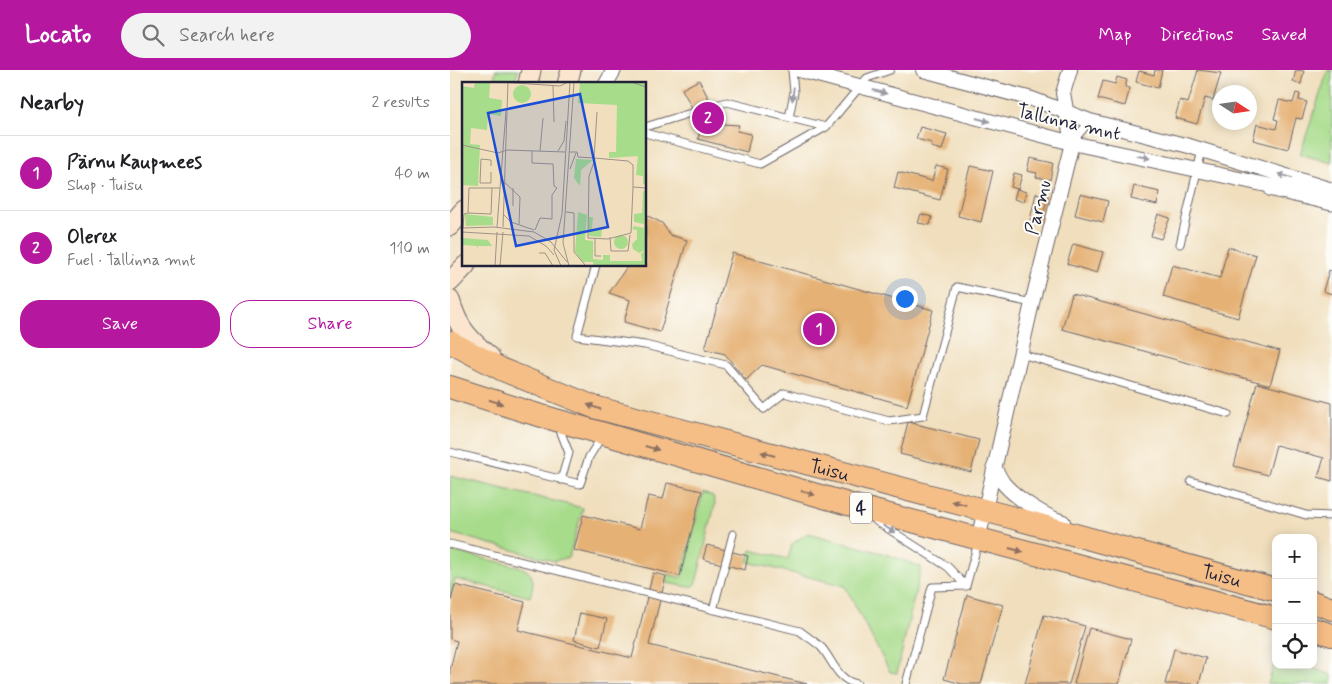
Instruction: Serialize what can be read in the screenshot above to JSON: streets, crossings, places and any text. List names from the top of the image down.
{
  "streets": {
    "highway": ["Tuisu", "4"],
    "street": ["Tallinna mnt", "Parmu"]
  },
  "crossings": [
    ["Tallinna mnt", "Parmu"],
    ["Parmu", "Tuisu"]
  ],
  "north": "right",
  "page": {
    "header": "Locato",
    "search": "Search here",
    "nav": ["Map", "Directions", "Saved"],
    "heading": ["Nearby", "2 results"],
    "pins": ["2", "1"],
    "list": [
      {
        "mark": "1",
        "name": "Pärnu Kaupmees",
        "note": "Shop · Tuisu",
        "value": "40 m"
      },
      {
        "mark": "2",
        "name": "Olerex",
        "note": "Fuel · Tallinna mnt",
        "value": "110 m"
      }
    ],
    "buttons": ["Save", "Share"],
    "map_buttons": ["+", "−"]
  }
}
